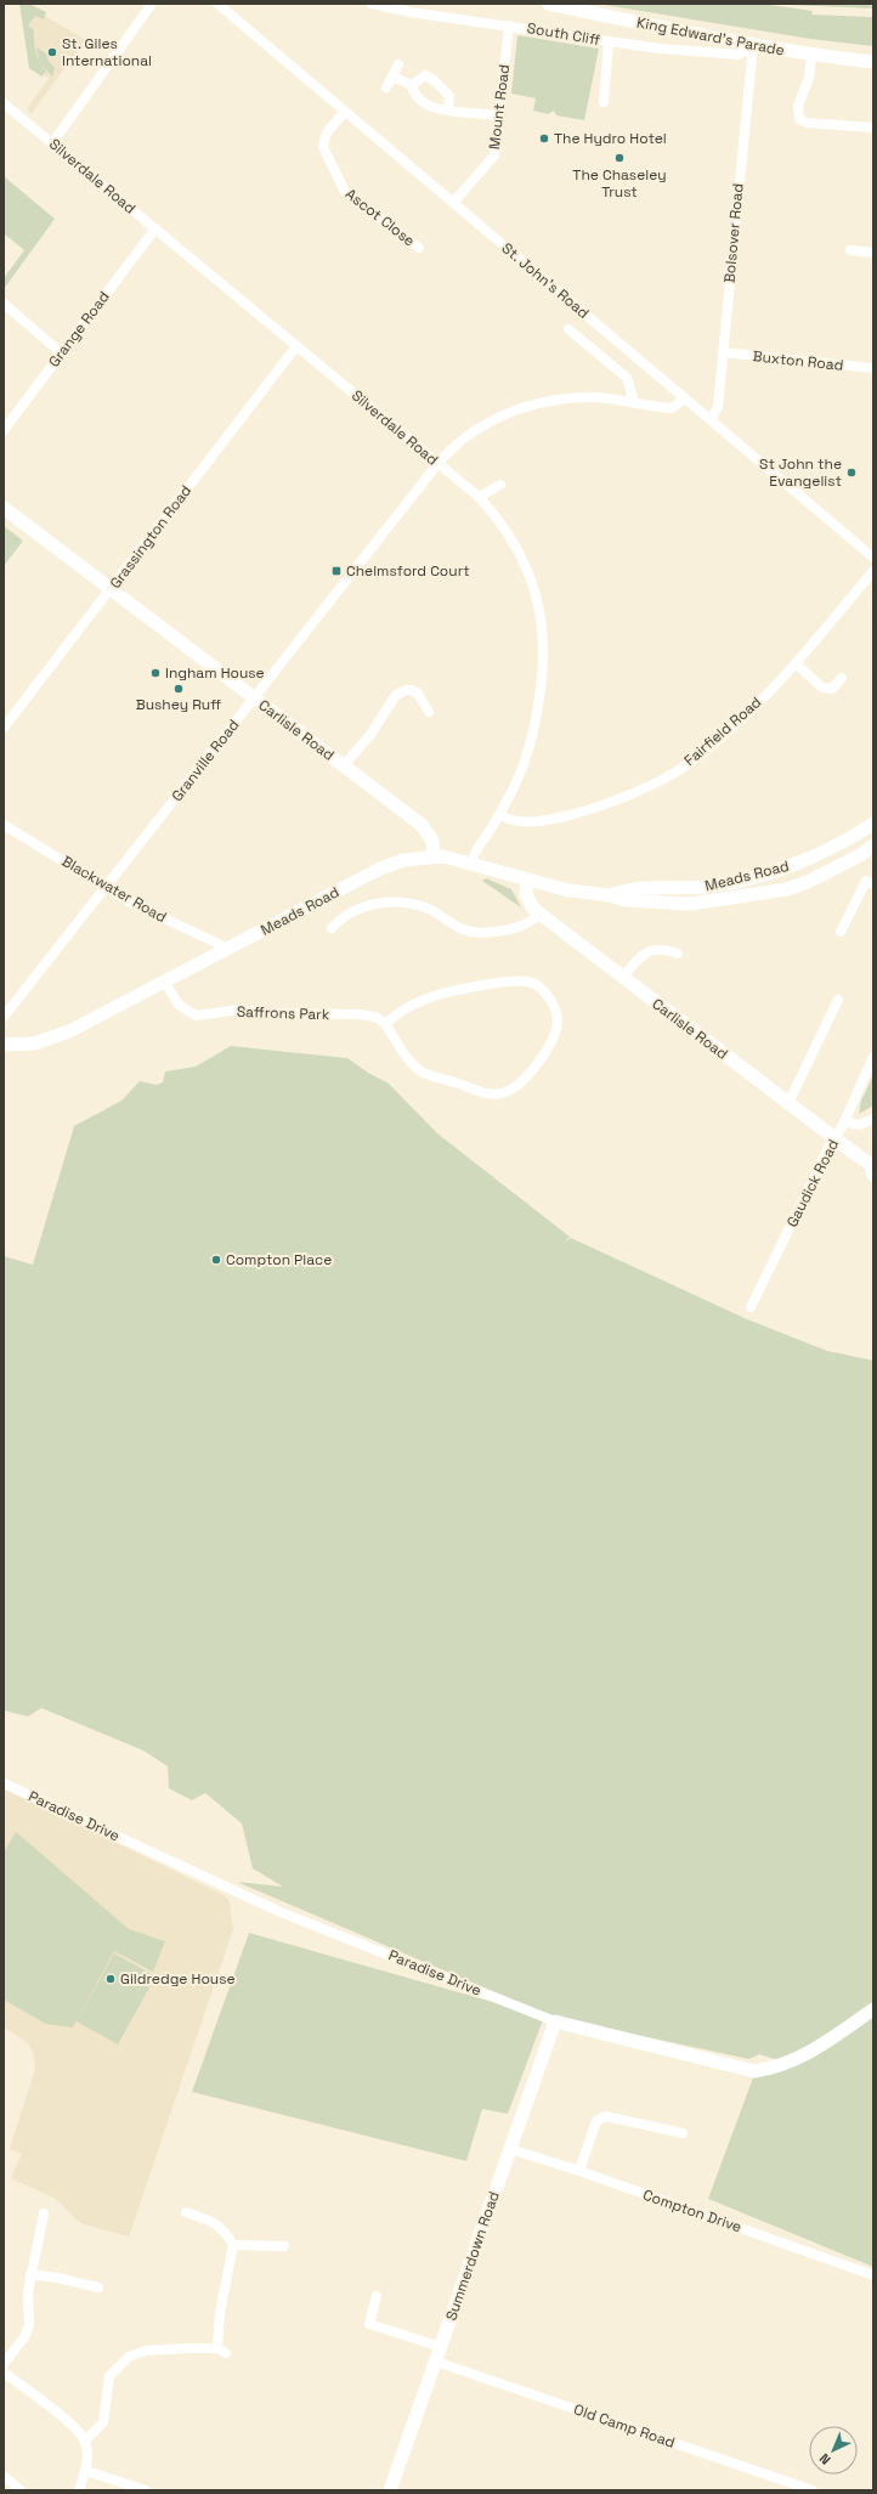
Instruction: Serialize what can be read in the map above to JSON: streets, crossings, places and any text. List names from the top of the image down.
{
  "streets": {
    "street": [
      "South Cliff",
      "King Edward's Parade",
      "Mount Road",
      "Silverdale Road",
      "Ascot Close",
      "Bolsover Road",
      "St. John's Road",
      "Grange Road",
      "Buxton Road",
      "Grassington Road",
      "Carlisle Road",
      "Fairfield Road",
      "Granville Road",
      "Meads Road",
      "Blackwater Road",
      "Saffrons Park",
      "Gaudick Road",
      "Paradise Drive",
      "Compton Drive",
      "Summerdown Road",
      "Old Camp Road"
    ]
  },
  "crossings": [
    ["South Cliff", "King Edward's Parade"],
    ["South Cliff", "Mount Road"],
    ["South Cliff", "Bolsover Road"],
    ["King Edward's Parade", "Bolsover Road"],
    ["Mount Road", "St. John's Road"],
    ["Silverdale Road", "Grange Road"],
    ["Silverdale Road", "Grassington Road"],
    ["Silverdale Road", "Fairfield Road"],
    ["Silverdale Road", "Granville Road"],
    ["Silverdale Road", "Meads Road"],
    ["Ascot Close", "St. John's Road"],
    ["Bolsover Road", "St. John's Road"],
    ["Bolsover Road", "Buxton Road"],
    ["St. John's Road", "Granville Road"],
    ["Grassington Road", "Carlisle Road"],
    ["Carlisle Road", "Granville Road"],
    ["Carlisle Road", "Meads Road"],
    ["Carlisle Road", "Gaudick Road"],
    ["Granville Road", "Blackwater Road"],
    ["Meads Road", "Blackwater Road"],
    ["Meads Road", "Saffrons Park"],
    ["Paradise Drive", "Summerdown Road"],
    ["Compton Drive", "Summerdown Road"],
    ["Summerdown Road", "Old Camp Road"]
  ],
  "places": {
    "other": [
      "St. Giles International",
      "The Hydro Hotel",
      "The Chaseley Trust",
      "St John the Evangelist",
      "Ingham House",
      "Bushey Ruff",
      "Compton Place",
      "Gildredge House"
    ],
    "transit": ["Chelmsford Court"]
  },
  "north": "bottom left"
}
